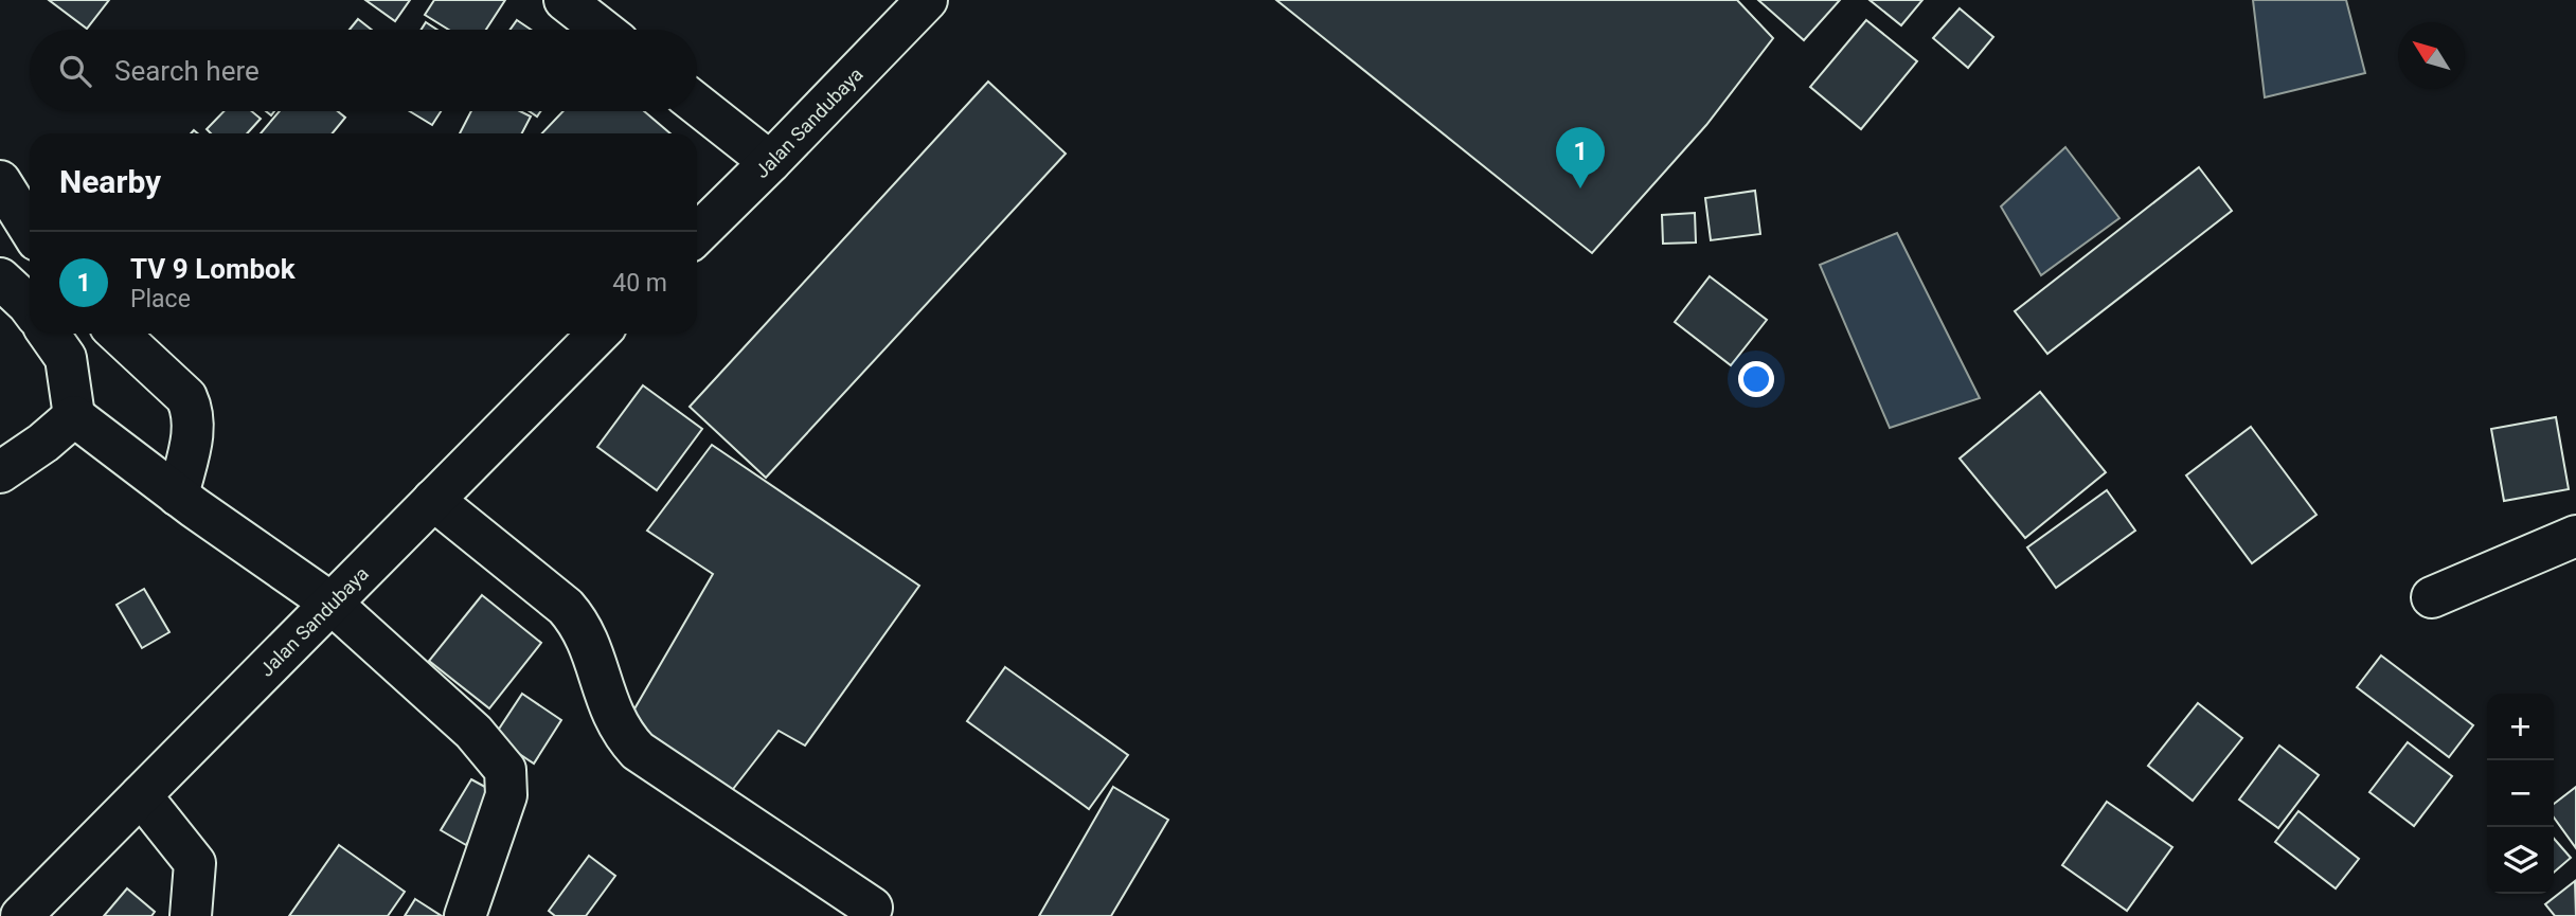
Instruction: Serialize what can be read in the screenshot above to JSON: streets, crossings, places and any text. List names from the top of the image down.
{
  "streets": {
    "main road": ["Jalan Sandubaya"]
  },
  "north": "top left",
  "page": {
    "search": "Search here",
    "pins": "1",
    "heading": "Nearby",
    "list": [
      {
        "mark": "1",
        "name": "TV 9 Lombok",
        "note": "Place",
        "value": "40 m"
      }
    ],
    "map_buttons": ["+", "−"]
  }
}
